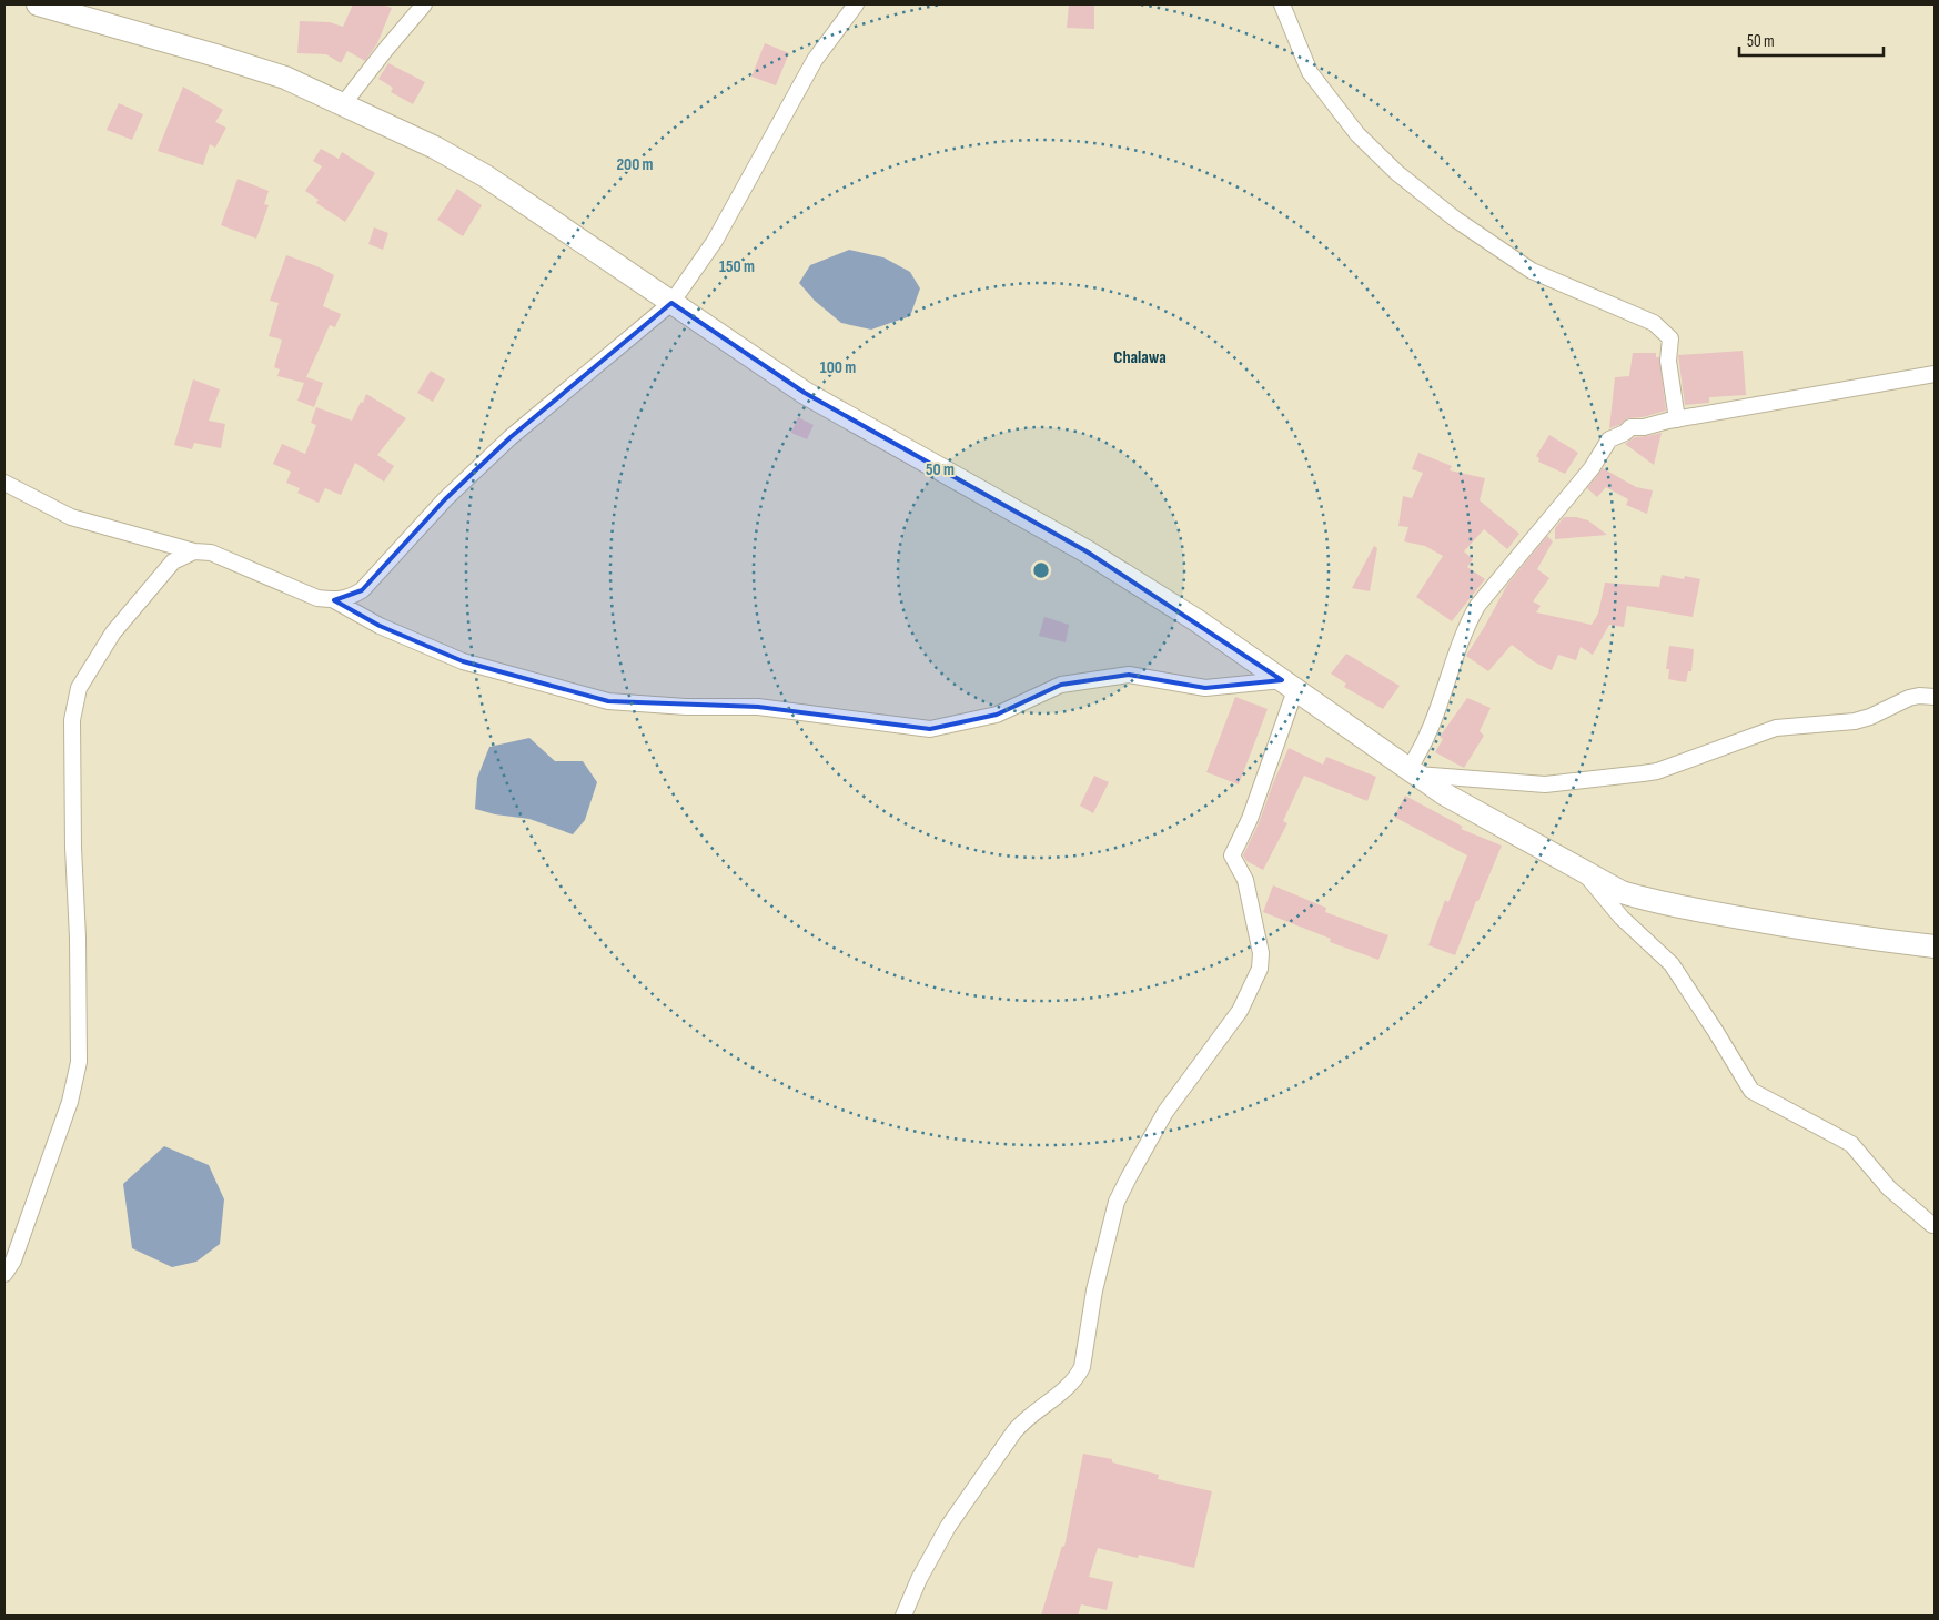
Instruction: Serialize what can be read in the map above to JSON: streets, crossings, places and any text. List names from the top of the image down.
{
  "districts": ["Chalawa"],
  "scale_bar": "50 m",
  "rings": [
    "200 m",
    "150 m",
    "100 m",
    "50 m"
  ]
}
